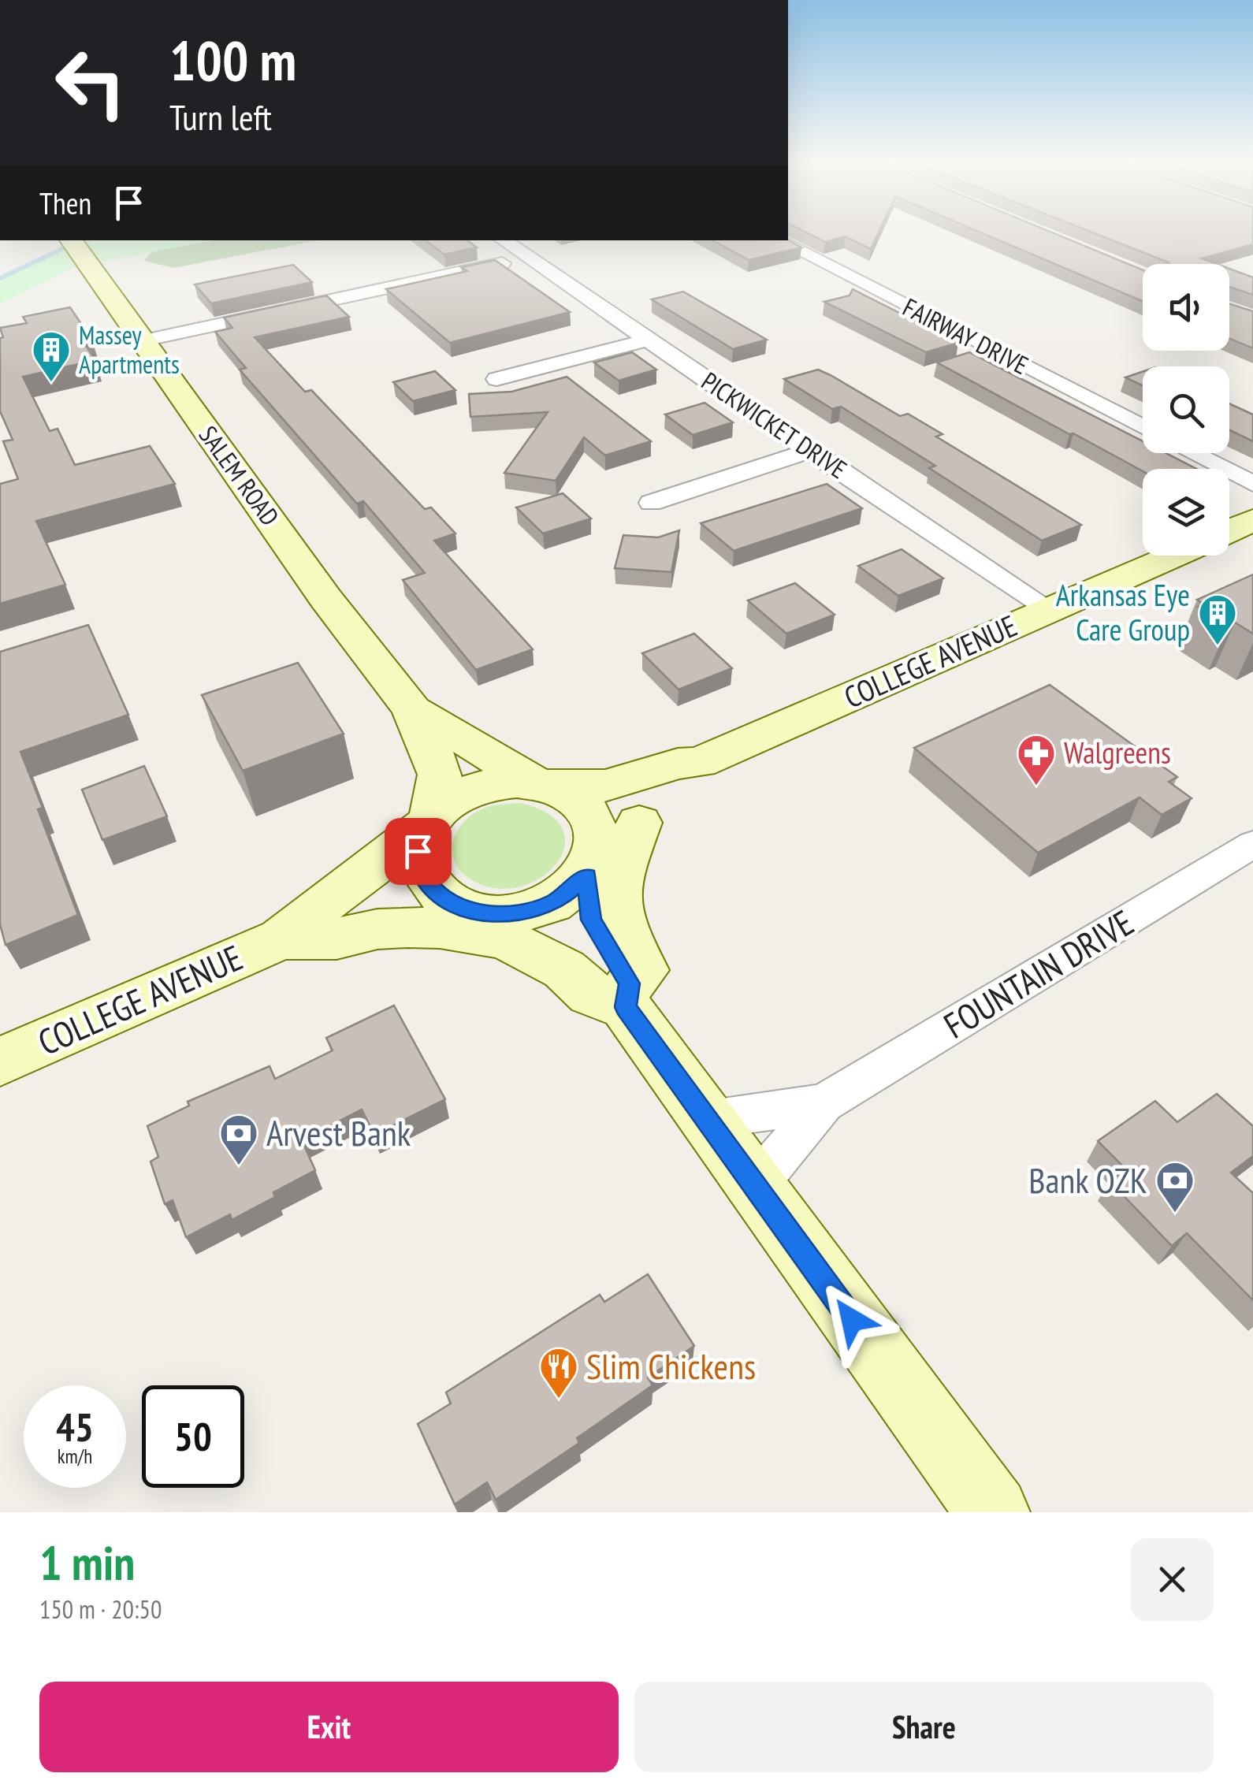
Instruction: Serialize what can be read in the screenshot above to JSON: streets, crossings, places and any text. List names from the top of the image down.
{
  "streets": {
    "main road": ["SALEM ROAD", "COLLEGE AVENUE"],
    "street": ["FAIRWAY DRIVE", "PICKWICKET DRIVE", "FOUNTAIN DRIVE"]
  },
  "crossings": [
    ["PICKWICKET DRIVE", "COLLEGE AVENUE"],
    ["SALEM ROAD", "COLLEGE AVENUE"]
  ],
  "places": {
    "building": ["Massey Apartments", "Arkansas Eye Care Group"],
    "pharmacy": ["Walgreens"],
    "bank": ["Arvest Bank", "Bank OZK"],
    "restaurant": ["Slim Chickens"]
  },
  "page": {
    "turn": ["100 m", "Turn left"],
    "then": "Then",
    "speed": "45 km/h",
    "limit": "50",
    "heading": ["1 min", "150 m · 20:50"],
    "buttons": ["Exit", "Share"]
  }
}
